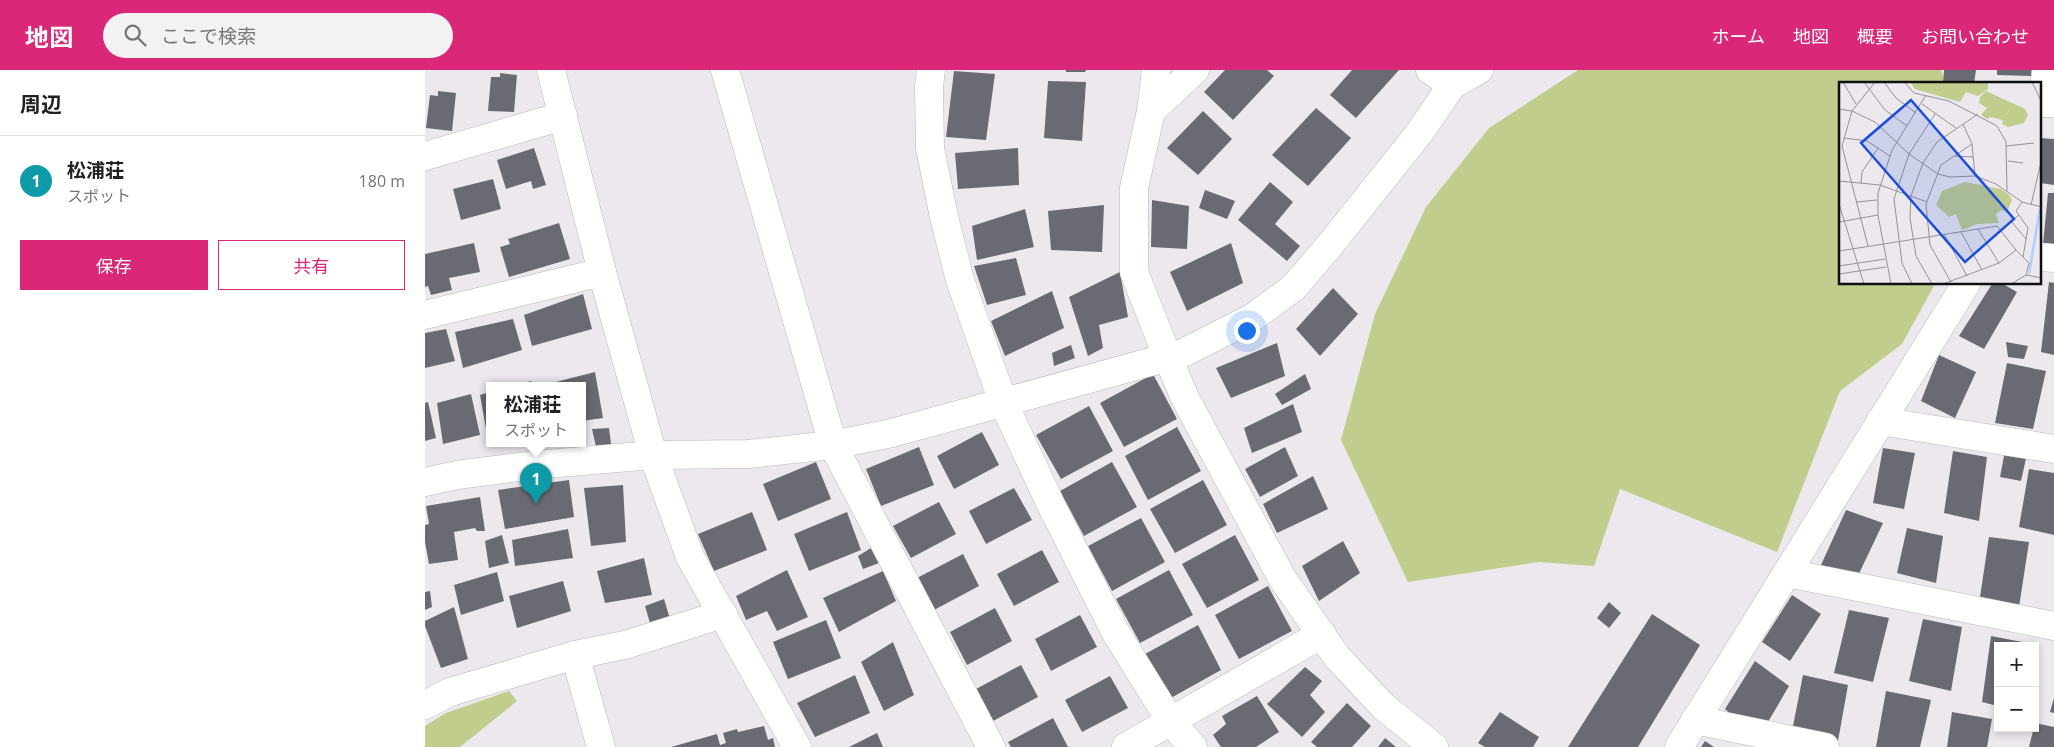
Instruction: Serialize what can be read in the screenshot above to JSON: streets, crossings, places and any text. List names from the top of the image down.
{
  "page": {
    "header": "地図",
    "search": "ここで検索",
    "nav": [
      "ホーム",
      "地図",
      "概要",
      "お問い合わせ"
    ],
    "heading": "周辺",
    "list": [
      {
        "mark": "1",
        "name": "松浦荘",
        "note": "スポット",
        "value": "180 m"
      }
    ],
    "buttons": ["保存", "共有"],
    "popup": ["松浦荘", "スポット"],
    "pins": "1",
    "map_buttons": ["+", "−"]
  }
}
